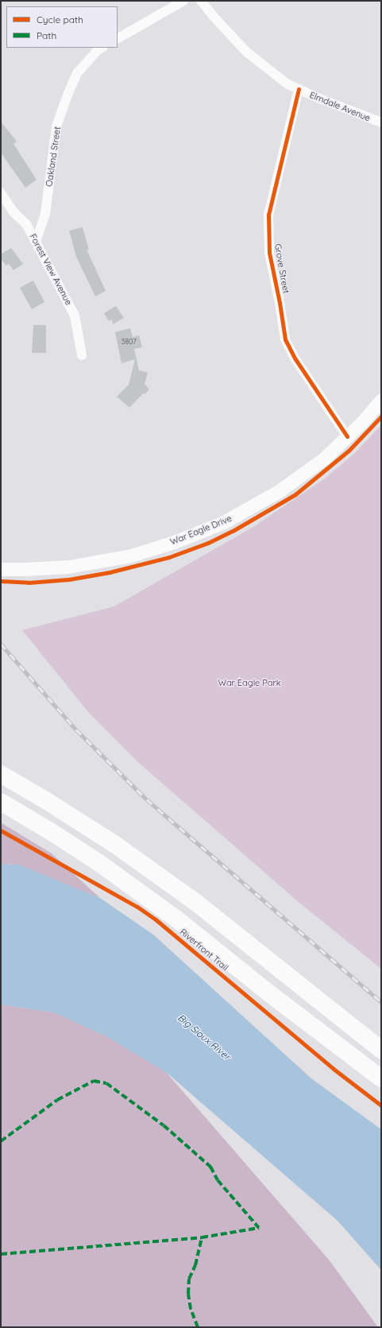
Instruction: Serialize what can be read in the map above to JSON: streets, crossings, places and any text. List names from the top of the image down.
{
  "streets": {
    "main road": ["War Eagle Drive"],
    "street": [
      "Elmdale Avenue",
      "Oakland Street",
      "Grove Street",
      "Forest View Avenue"
    ],
    "cycle path": ["Riverfront Trail"]
  },
  "crossings": [
    ["Elmdale Avenue", "Grove Street"],
    ["Oakland Street", "Forest View Avenue"],
    ["Grove Street", "War Eagle Drive"]
  ],
  "water": ["Big Sioux River"],
  "parks": ["War Eagle Park"],
  "house_numbers": ["3807"],
  "legend": ["Cycle path", "Path"]
}
